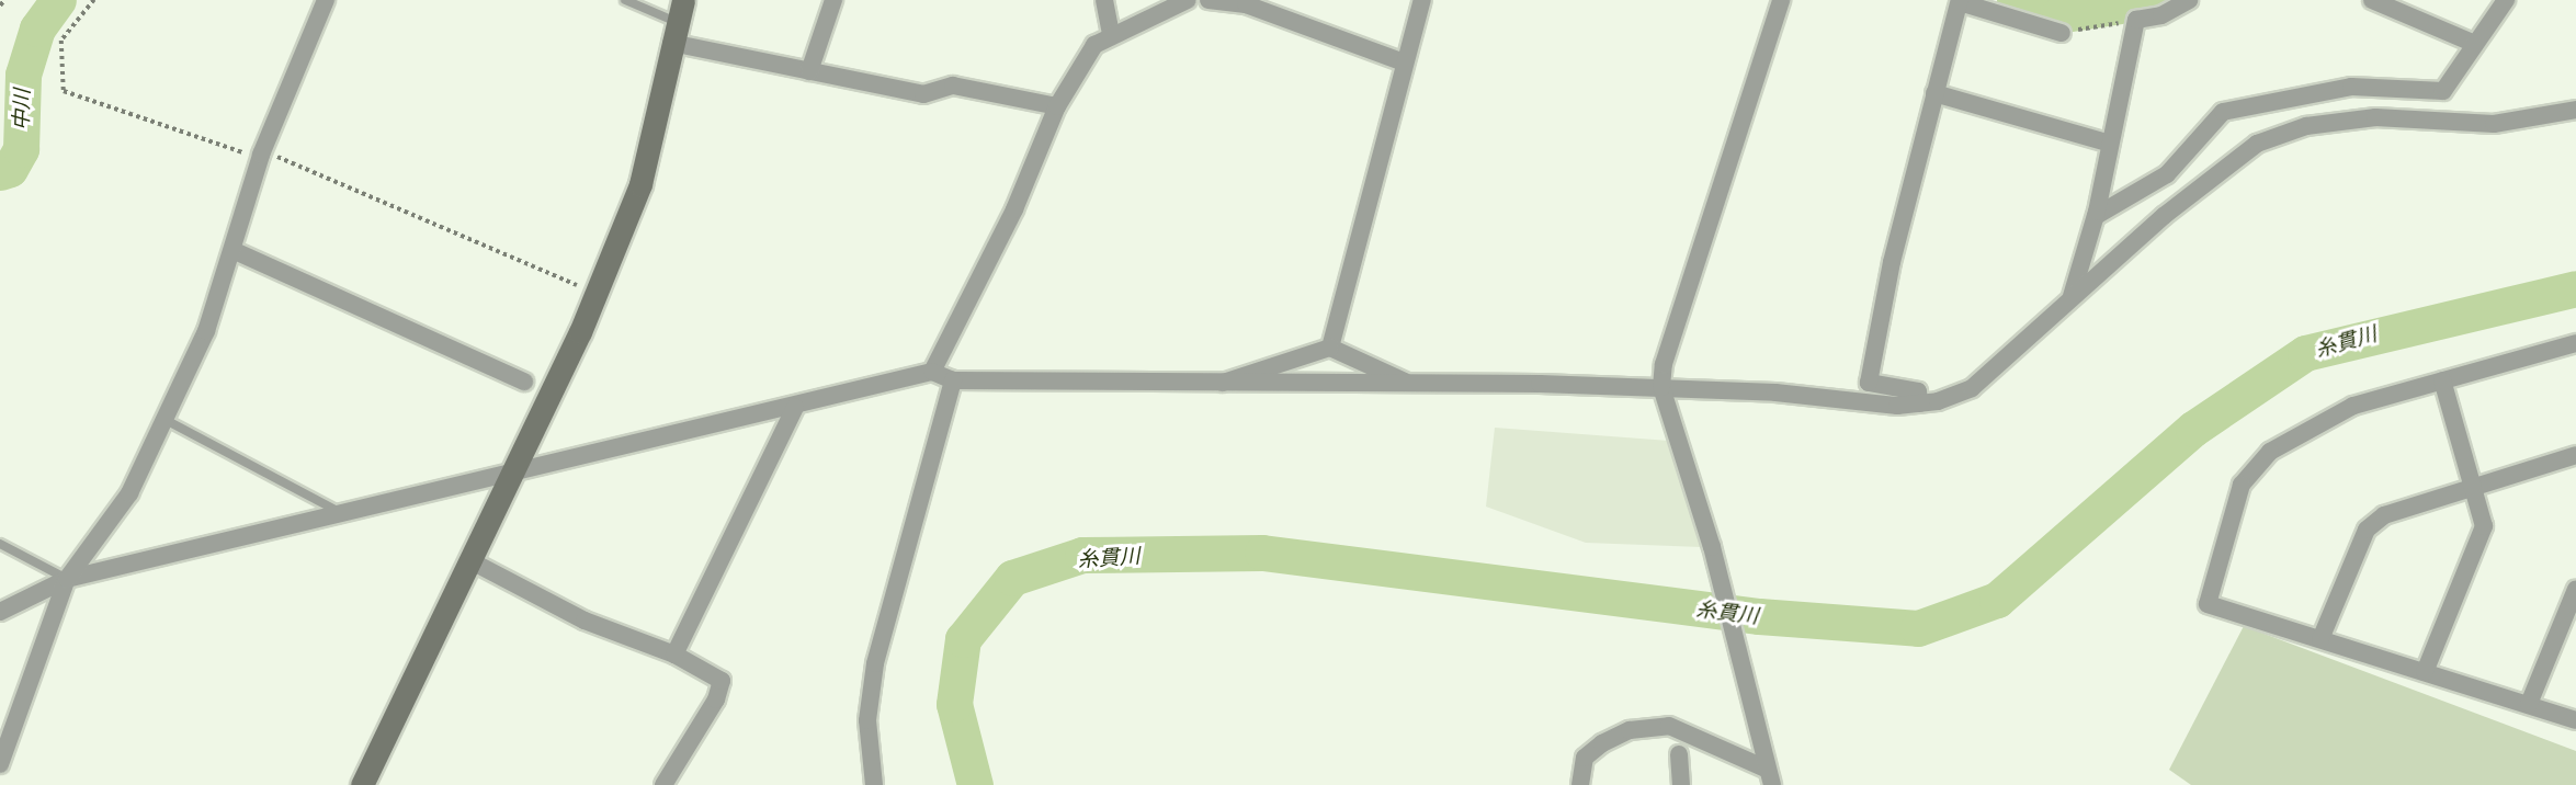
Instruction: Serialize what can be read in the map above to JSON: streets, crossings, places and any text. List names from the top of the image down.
{
  "water": ["中川", "糸貫川"]
}
